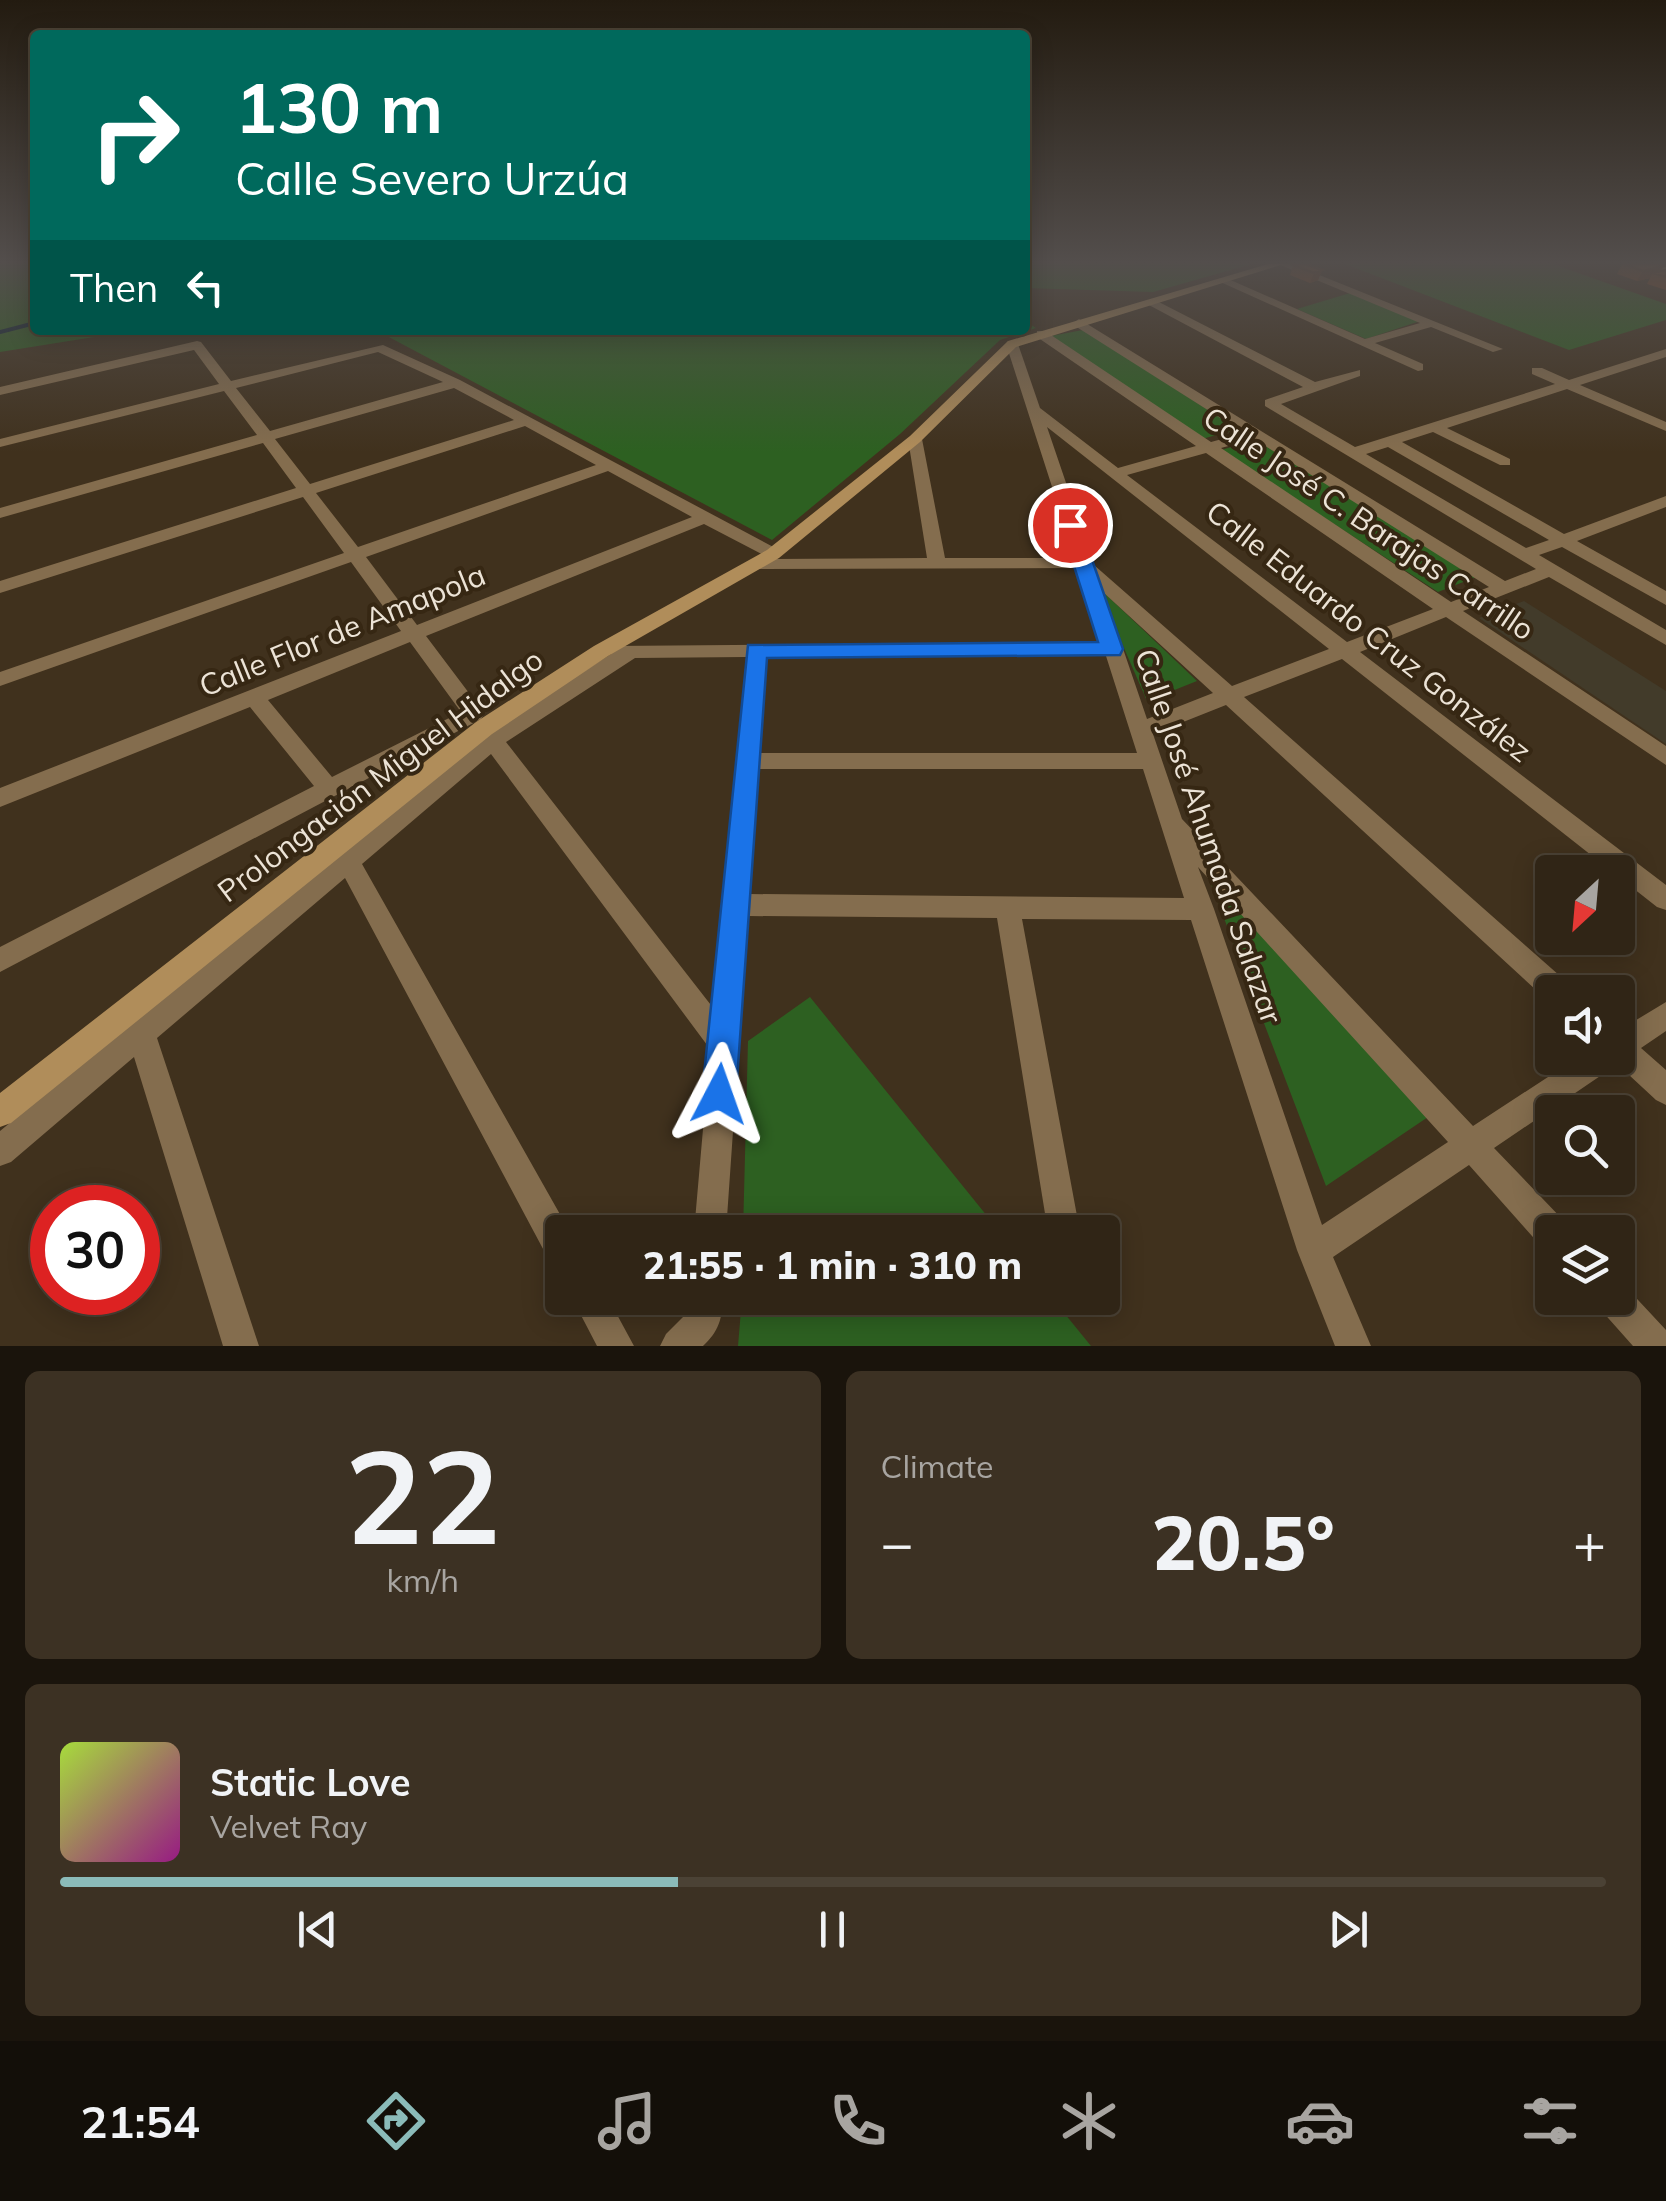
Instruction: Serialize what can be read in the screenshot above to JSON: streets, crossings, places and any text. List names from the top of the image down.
{
  "streets": {
    "main road": ["Prolongación Miguel Hidalgo"],
    "street": [
      "Calle José C. Barajas Carrillo",
      "Calle Flor de Amapola",
      "Calle Eduardo Cruz González",
      "Calle José Ahumada Salazar"
    ]
  },
  "crossings": [
    ["Calle José C. Barajas Carrillo", "Prolongación Miguel Hidalgo"],
    ["Calle Eduardo Cruz González", "Calle José Ahumada Salazar"],
    ["Prolongación Miguel Hidalgo", "Calle José Ahumada Salazar"]
  ],
  "north": "bottom left",
  "page": {
    "turn": ["130 m", "Calle Severo Urzúa"],
    "then": "Then",
    "limit": "30",
    "trip": "21:55 · 1 min · 310 m",
    "tile": [
      ["22", "km/h"],
      "Climate"
    ],
    "heat": ["−", "20.5°", "+"],
    "song": ["Static Love", "Velvet Ray"],
    "tabs": "21:54"
  }
}
